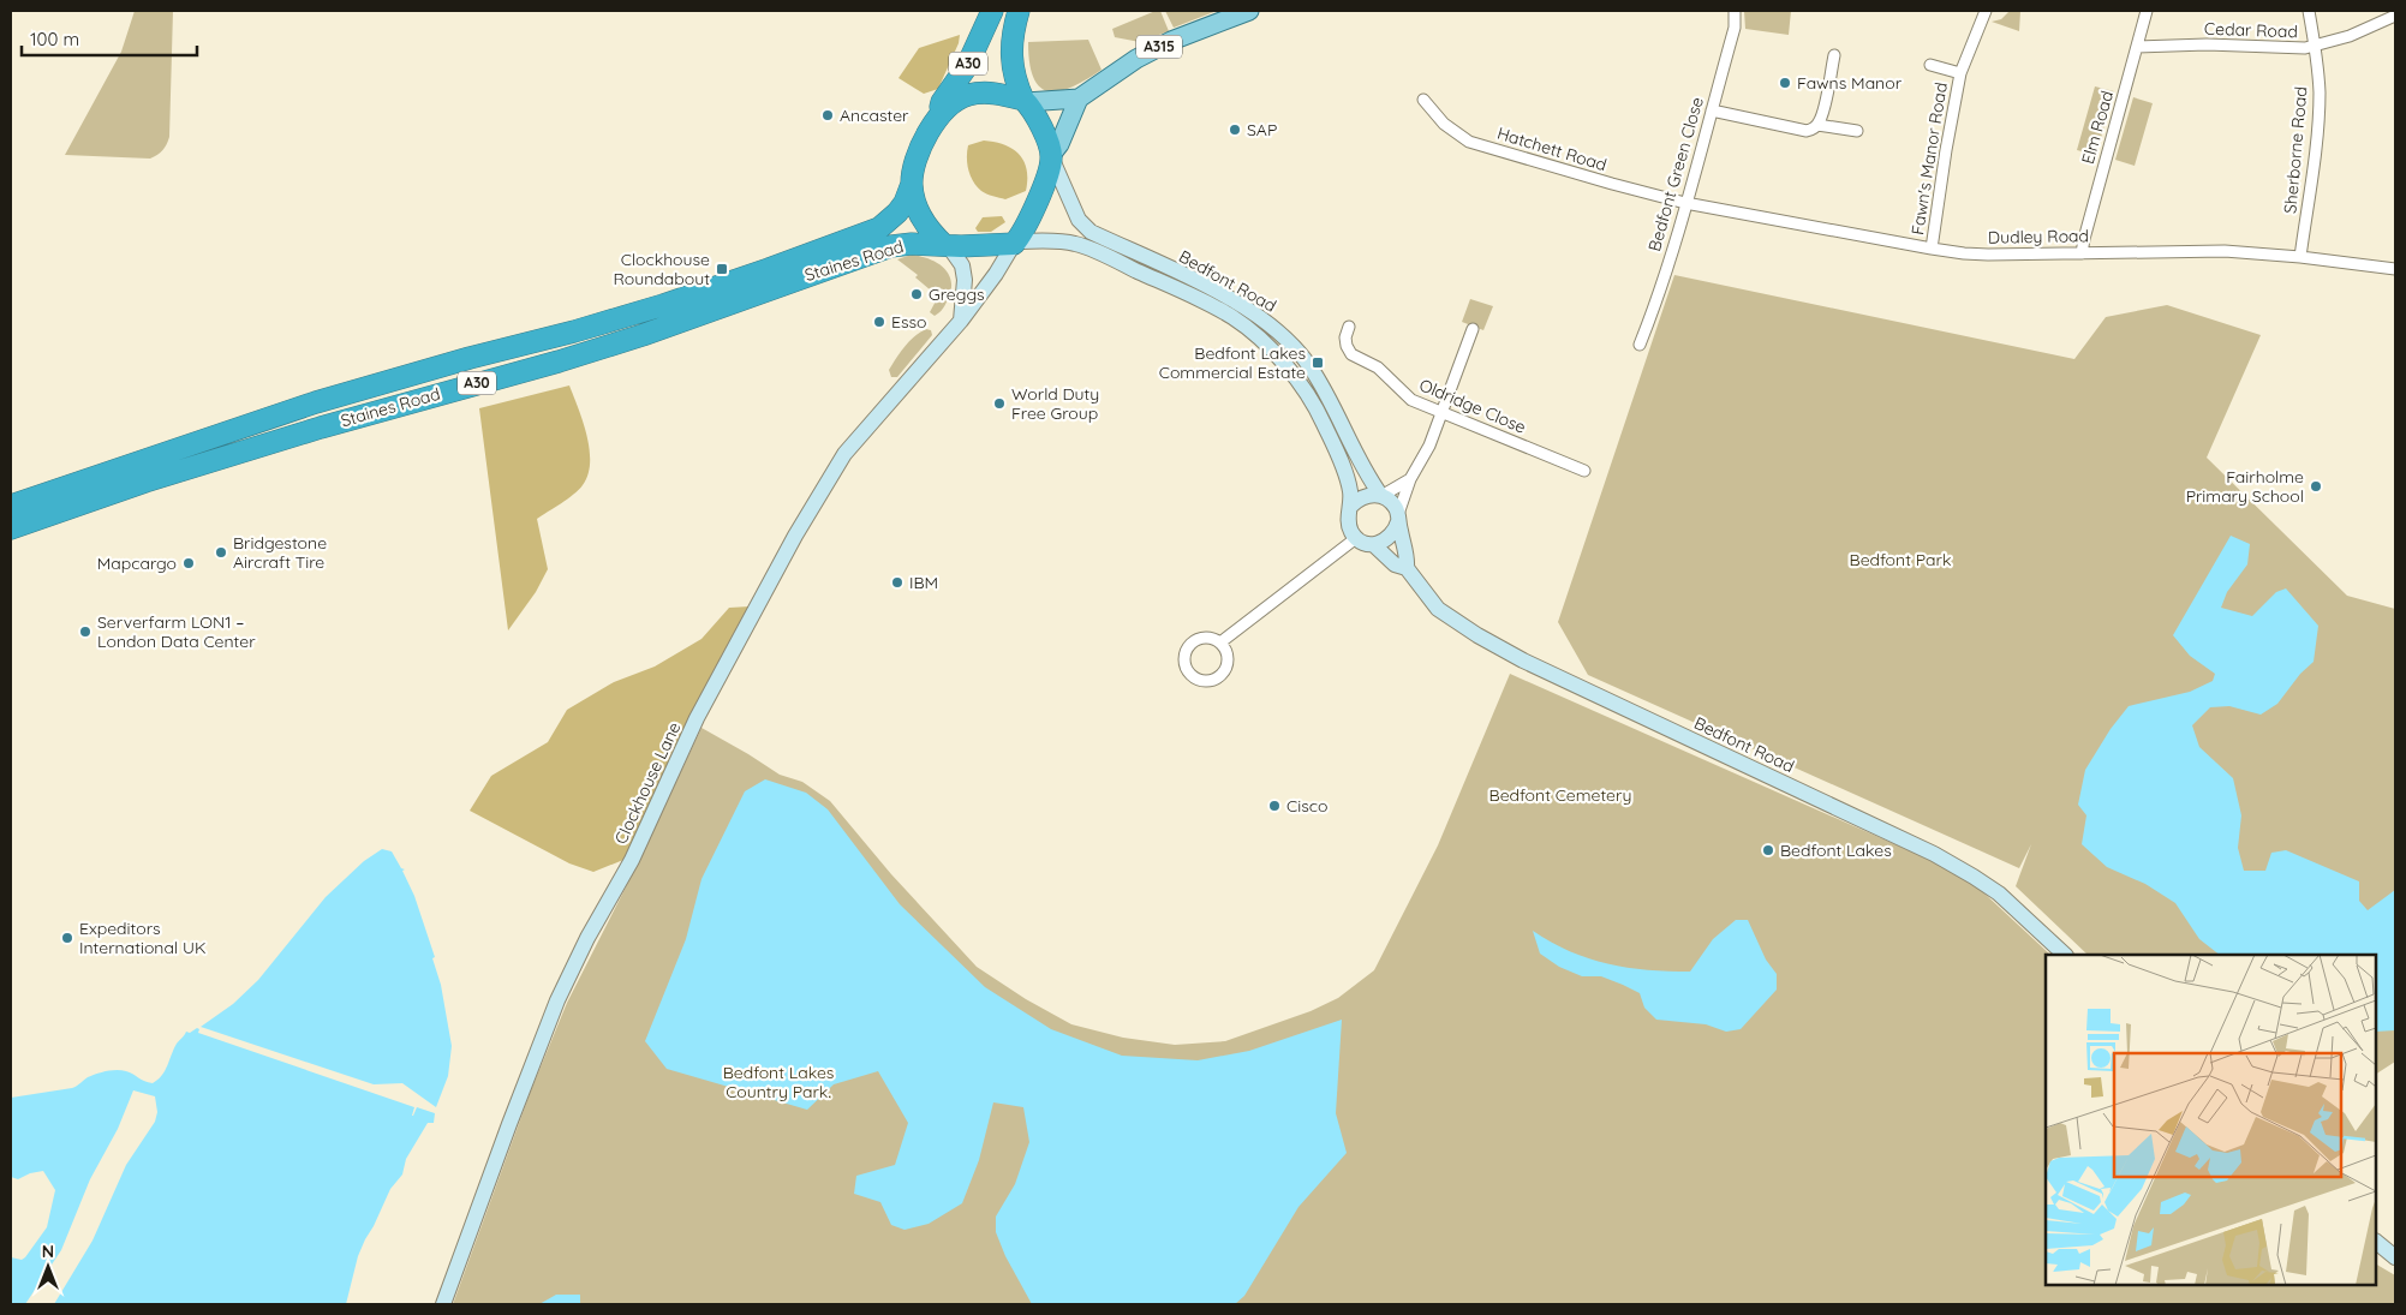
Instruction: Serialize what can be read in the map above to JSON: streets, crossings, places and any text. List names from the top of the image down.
{
  "streets": {
    "highway": ["A30", "Staines Road"],
    "main road": ["A315"],
    "street": [
      "Cedar Road",
      "Elm Road",
      "Hatchett Road",
      "Sherborne Road",
      "Fawn's Manor Road",
      "Bedfont Green Close",
      "Dudley Road",
      "Bedfont Road",
      "Oldridge Close",
      "Clockhouse Lane"
    ]
  },
  "crossings": [
    ["Cedar Road", "Elm Road"],
    ["Cedar Road", "Sherborne Road"],
    ["A30", "Staines Road"],
    ["A30", "Bedfont Road"],
    ["A30", "Clockhouse Lane"],
    ["Elm Road", "Dudley Road"],
    ["Hatchett Road", "Bedfont Green Close"],
    ["Hatchett Road", "Dudley Road"],
    ["Sherborne Road", "Dudley Road"],
    ["Fawn's Manor Road", "Dudley Road"],
    ["Bedfont Green Close", "Dudley Road"],
    ["Staines Road", "Bedfont Road"],
    ["Staines Road", "Clockhouse Lane"],
    ["Bedfont Road", "Clockhouse Lane"]
  ],
  "parks": ["Bedfont Park", "Bedfont Cemetery", "Bedfont Lakes Country Park."],
  "places": {
    "other": [
      "Fawns Manor",
      "Ancaster",
      "SAP",
      "Greggs",
      "Esso",
      "World Duty Free Group",
      "Fairholme Primary School",
      "Bridgestone Aircraft Tire",
      "Mapcargo",
      "IBM",
      "Serverfarm LON1 – London Data Center",
      "Cisco",
      "Bedfont Lakes",
      "Expeditors International UK"
    ],
    "transit": ["Clockhouse Roundabout", "Bedfont Lakes Commercial Estate"]
  },
  "scale_bar": "100 m",
  "north": "top"
}
